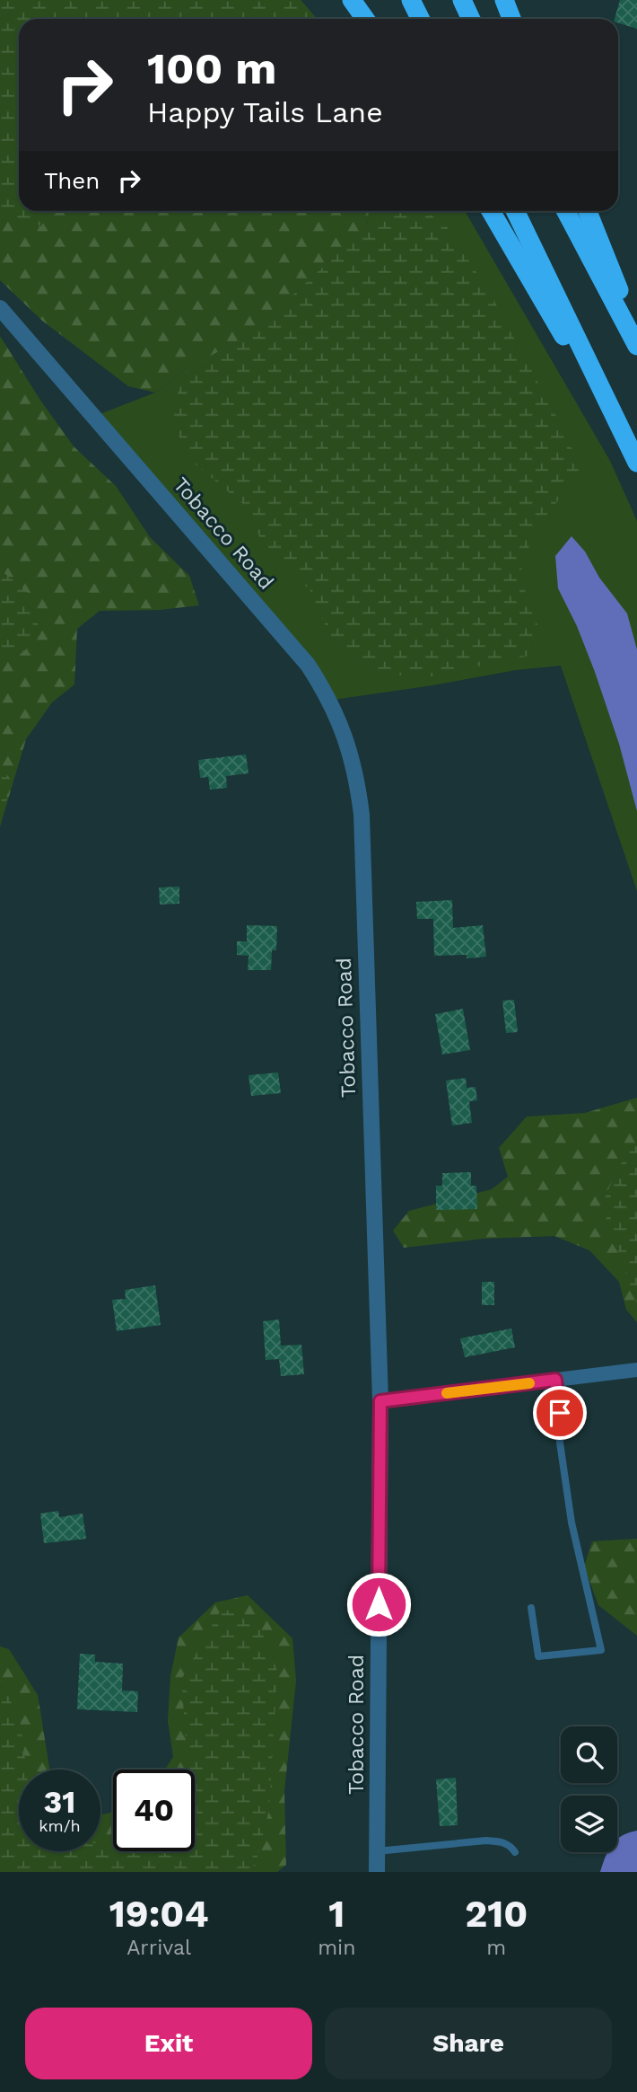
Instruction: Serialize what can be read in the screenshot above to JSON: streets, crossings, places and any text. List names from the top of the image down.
{
  "streets": {
    "street": ["Tobacco Road"]
  },
  "page": {
    "turn": ["100 m", "Happy Tails Lane"],
    "then": "Then",
    "speed": "31 km/h",
    "limit": "40",
    "eta": [
      "19:04",
      "Arrival",
      "1",
      "min",
      "210",
      "m"
    ],
    "buttons": ["Exit", "Share"]
  }
}
